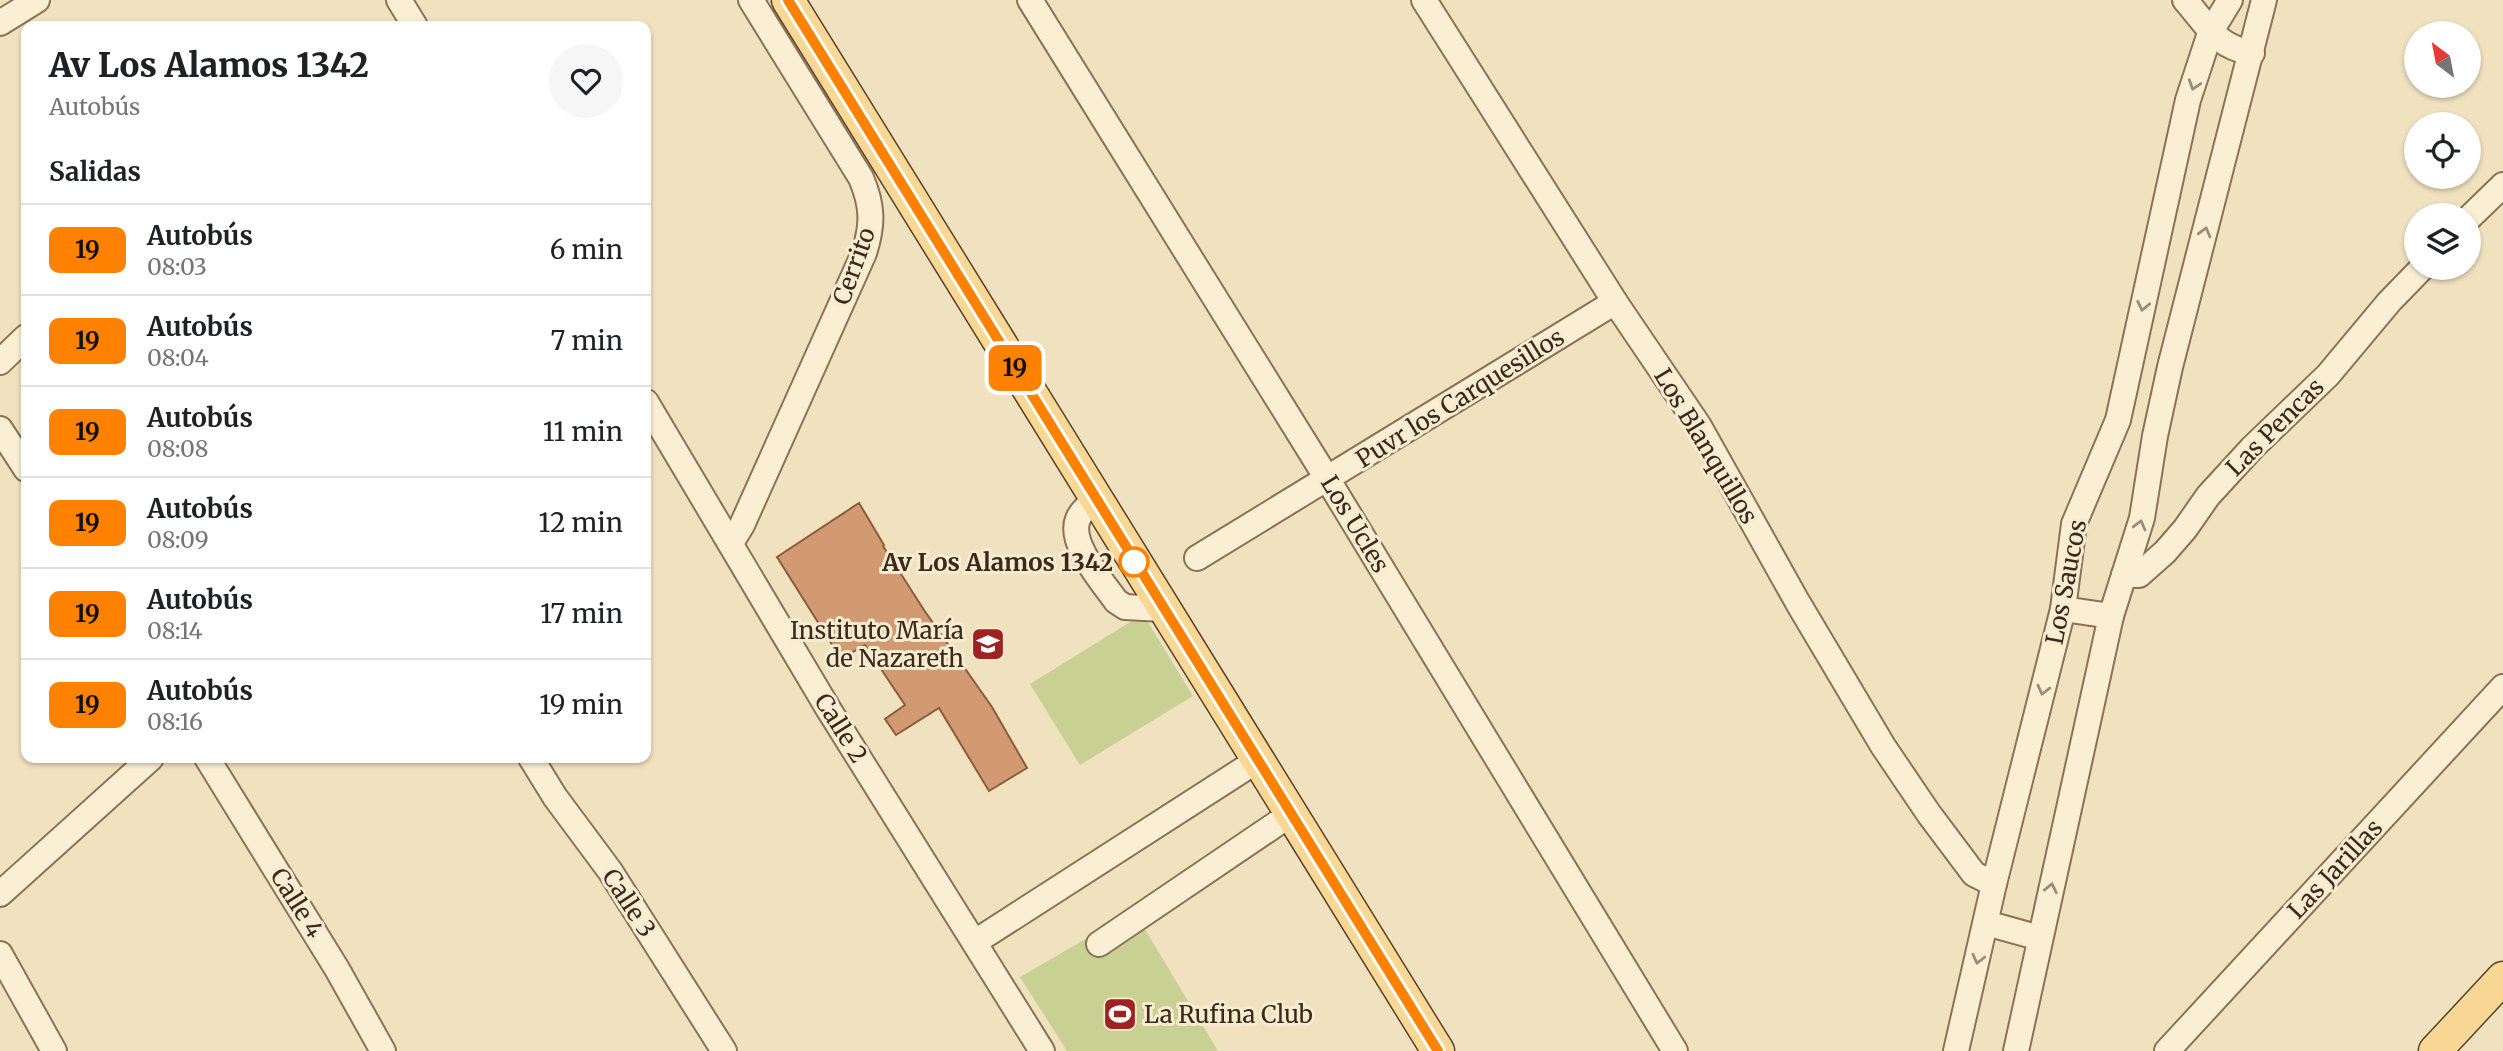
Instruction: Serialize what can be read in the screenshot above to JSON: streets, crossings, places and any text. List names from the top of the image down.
{
  "streets": {
    "street": [
      "Cerrito",
      "Puvr los Carquesillos",
      "Las Pencas",
      "Los Blanquillos",
      "Los Ucles",
      "Los Saucos",
      "Calle 2",
      "Las Jarillas",
      "Calle 4",
      "Calle 3"
    ]
  },
  "crossings": [
    ["Cerrito", "Calle 2"],
    ["Puvr los Carquesillos", "Los Blanquillos"],
    ["Puvr los Carquesillos", "Los Ucles"],
    ["Las Pencas", "Los Saucos"],
    ["Los Blanquillos", "Los Saucos"]
  ],
  "places": {
    "other": ["Av Los Alamos 1342"],
    "school or university": ["Instituto María de Nazareth"],
    "sports": ["La Rufina Club"]
  },
  "lines": ["bus line 19"],
  "north": "top left",
  "page": {
    "on_map": "19",
    "heading": [
      ["Av Los Alamos 1342", "Autobús"],
      "Salidas"
    ],
    "list": [
      {
        "mark": "19",
        "name": "Autobús",
        "note": "08:03",
        "value": "6 min"
      },
      {
        "mark": "19",
        "name": "Autobús",
        "note": "08:04",
        "value": "7 min"
      },
      {
        "mark": "19",
        "name": "Autobús",
        "note": "08:08",
        "value": "11 min"
      },
      {
        "mark": "19",
        "name": "Autobús",
        "note": "08:09",
        "value": "12 min"
      },
      {
        "mark": "19",
        "name": "Autobús",
        "note": "08:14",
        "value": "17 min"
      },
      {
        "mark": "19",
        "name": "Autobús",
        "note": "08:16",
        "value": "19 min"
      }
    ]
  }
}
